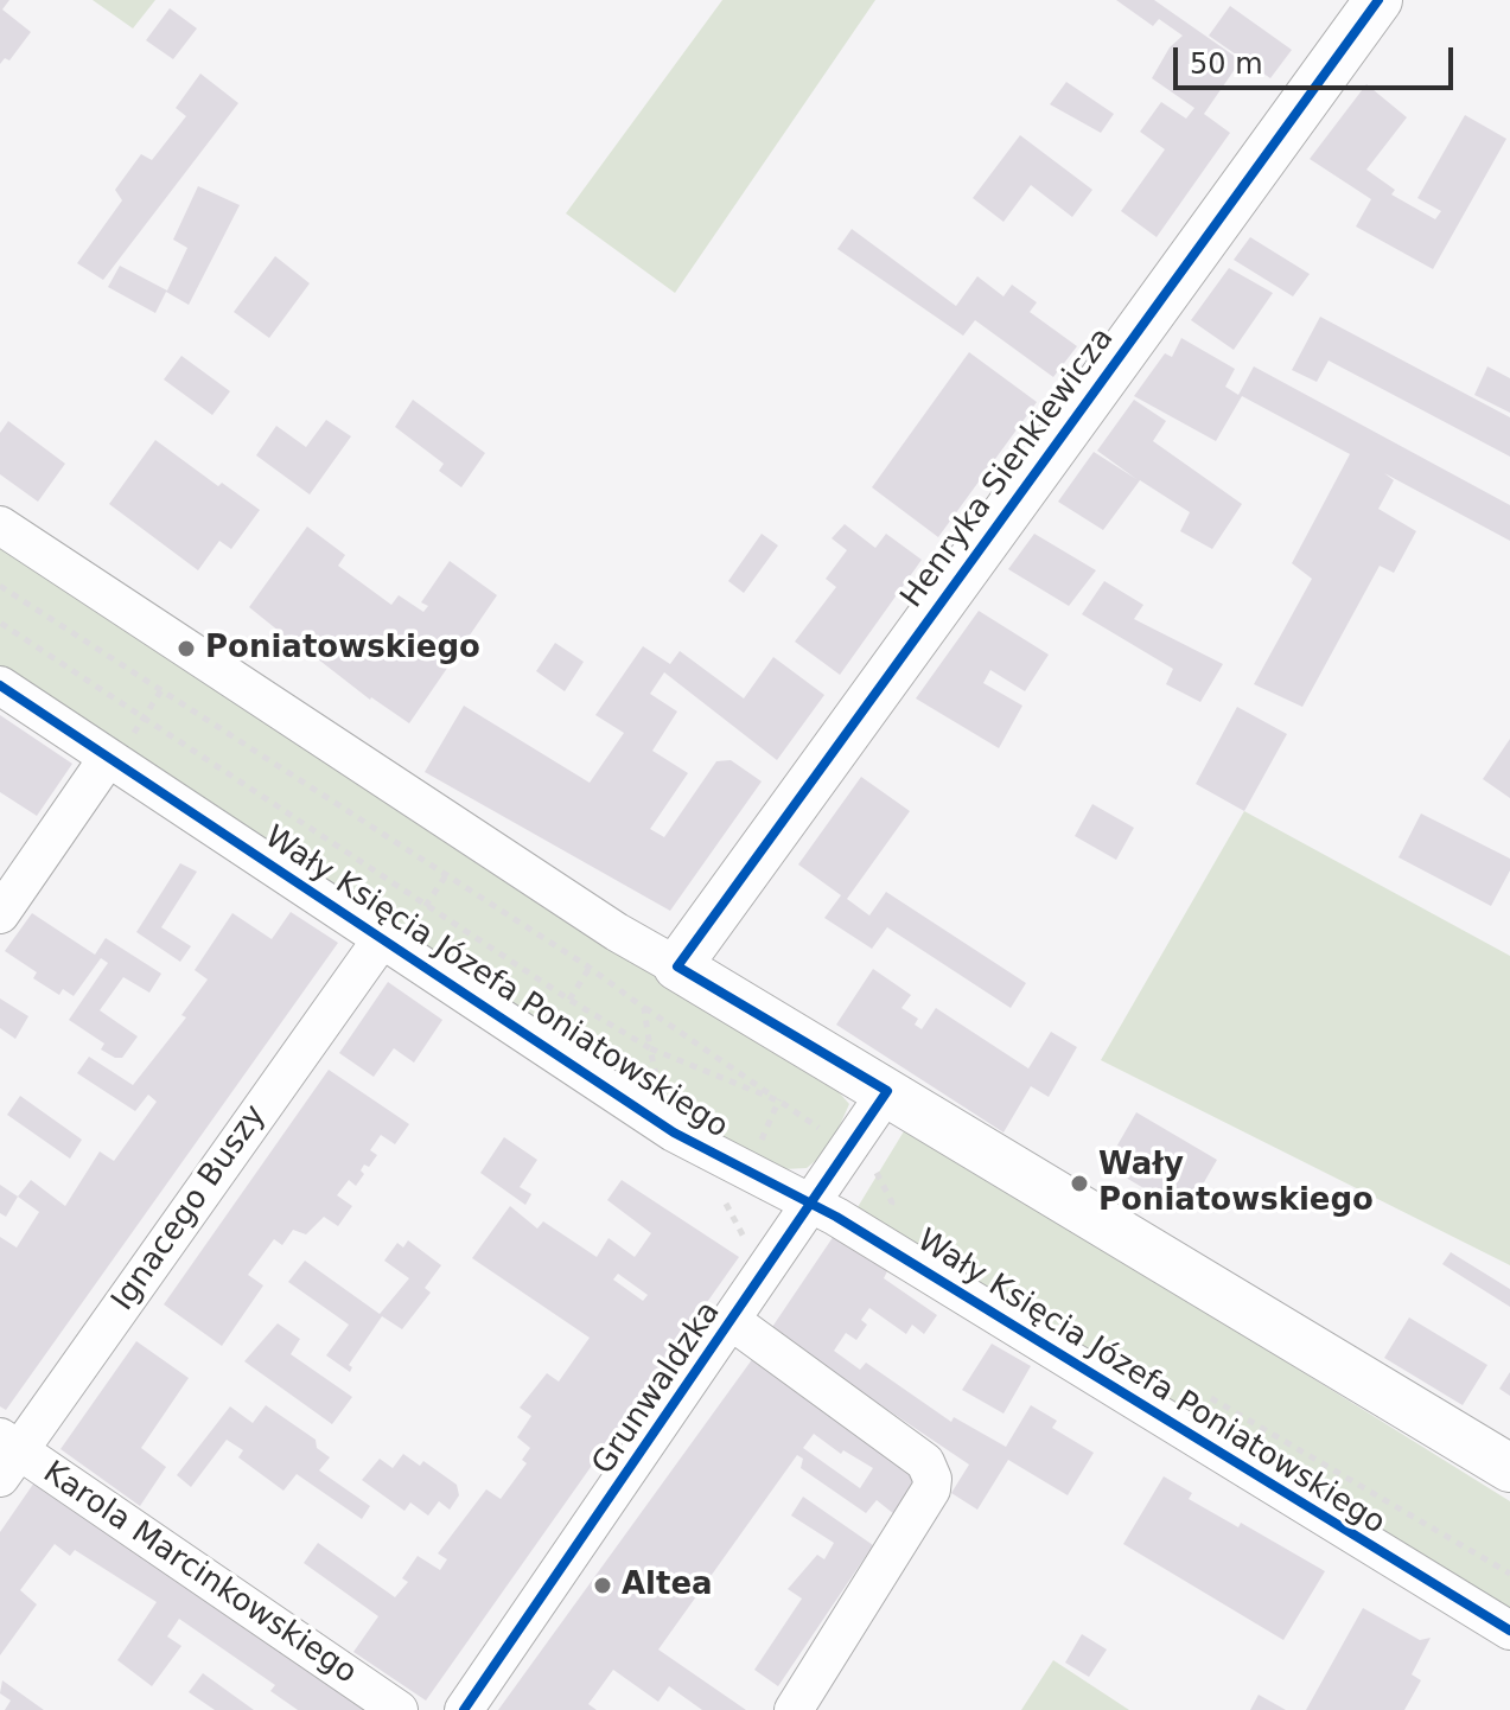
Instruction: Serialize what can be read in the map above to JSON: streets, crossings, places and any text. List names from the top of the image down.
{
  "streets": {
    "street": [
      "Henryka Sienkiewicza",
      "Wały Księcia Józefa Poniatowskiego",
      "Ignacego Buszy",
      "Grunwaldzka",
      "Karola Marcinkowskiego"
    ]
  },
  "crossings": [
    ["Wały Księcia Józefa Poniatowskiego", "Ignacego Buszy"],
    ["Wały Księcia Józefa Poniatowskiego", "Grunwaldzka"],
    ["Ignacego Buszy", "Karola Marcinkowskiego"]
  ],
  "places": ["Poniatowskiego", "Wały Poniatowskiego", "Altea"],
  "scale_bar": "50 m"
}
